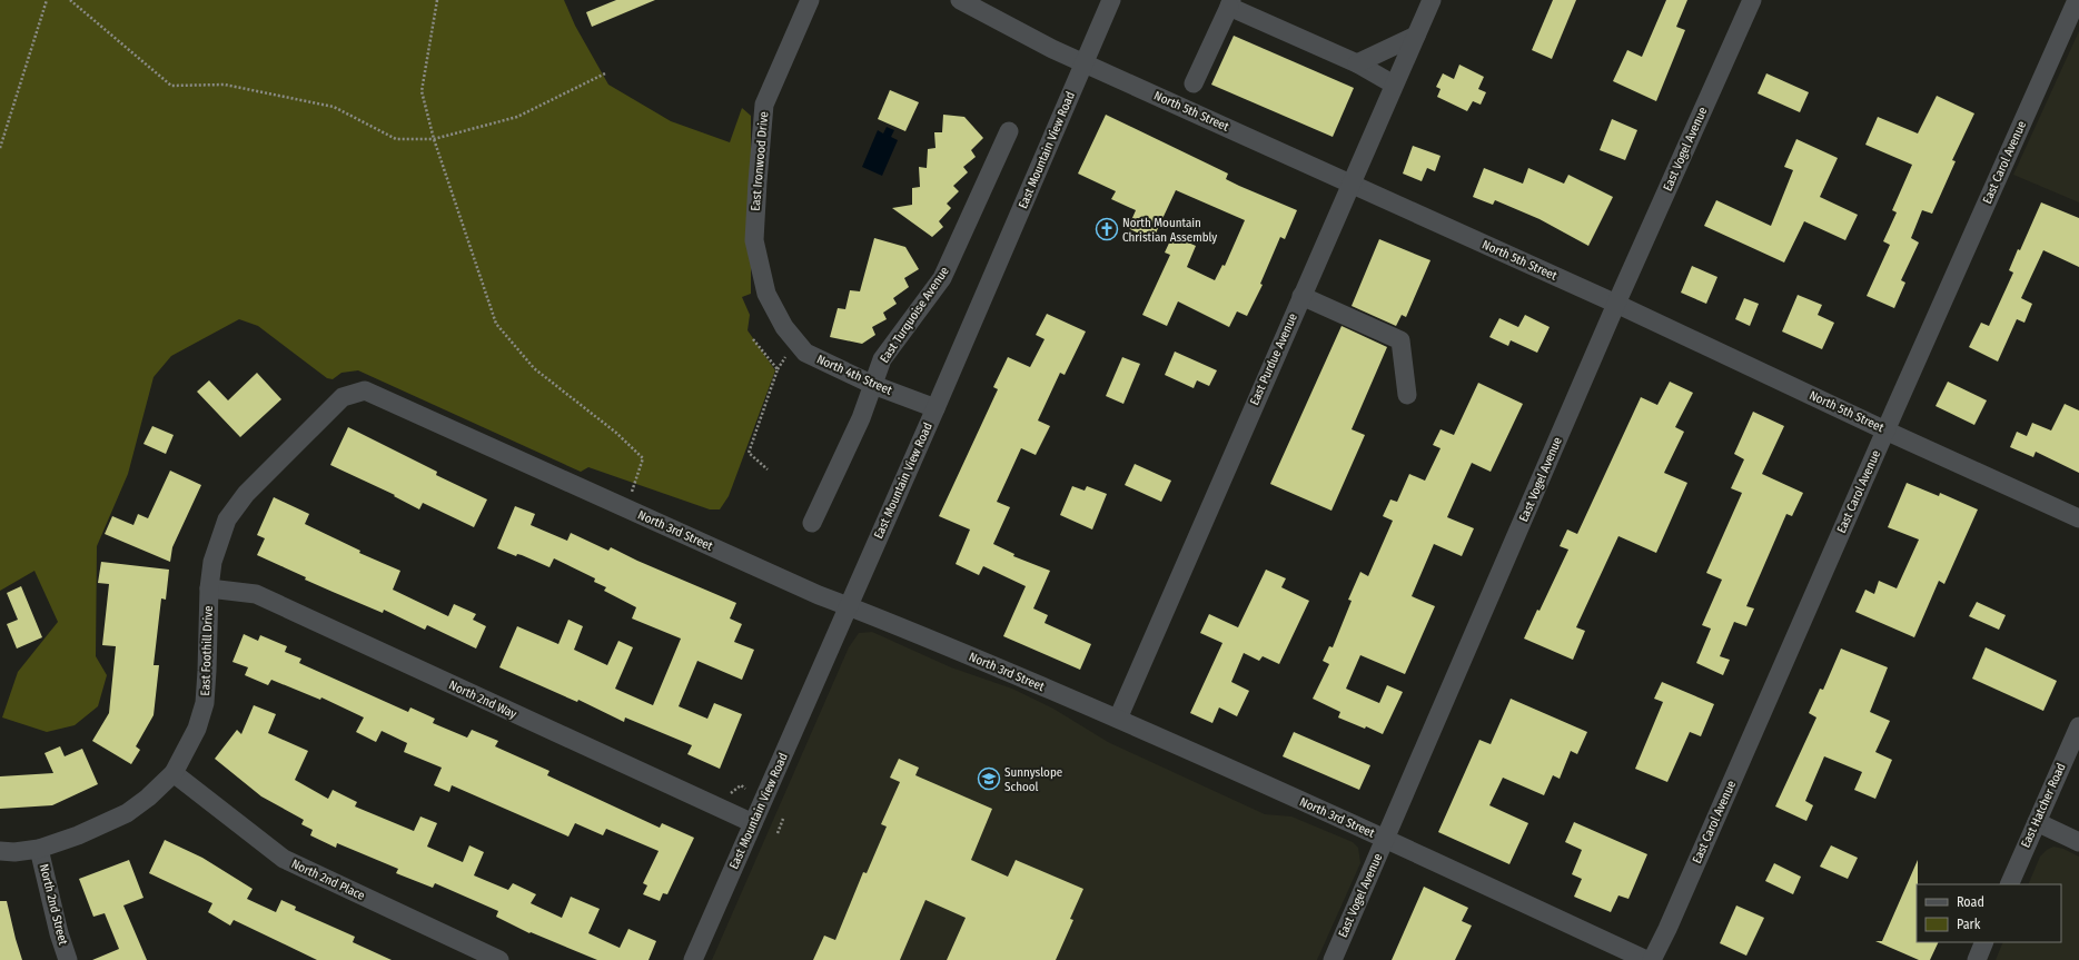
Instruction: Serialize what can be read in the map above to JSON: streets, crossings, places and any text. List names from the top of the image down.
{
  "streets": {
    "street": [
      "North 5th Street",
      "East Vogel Avenue",
      "East Mountain View Road",
      "East Ironwood Drive",
      "East Carol Avenue",
      "East Turquoise Avenue",
      "East Purdue Avenue",
      "North 4th Street",
      "North 3rd Street",
      "East Foothill Drive",
      "North 2nd Way",
      "East Hatcher Road",
      "North 2nd Place",
      "North 2nd Street"
    ]
  },
  "crossings": [
    ["North 5th Street", "East Vogel Avenue"],
    ["North 5th Street", "East Mountain View Road"],
    ["North 5th Street", "East Carol Avenue"],
    ["North 5th Street", "East Purdue Avenue"],
    ["East Vogel Avenue", "North 3rd Street"],
    ["East Mountain View Road", "North 4th Street"],
    ["East Mountain View Road", "North 3rd Street"],
    ["East Mountain View Road", "North 2nd Way"],
    ["East Ironwood Drive", "North 4th Street"],
    ["East Turquoise Avenue", "North 4th Street"],
    ["East Purdue Avenue", "North 3rd Street"],
    ["North 3rd Street", "East Foothill Drive"],
    ["East Foothill Drive", "North 2nd Way"],
    ["East Foothill Drive", "North 2nd Place"],
    ["East Foothill Drive", "North 2nd Street"]
  ],
  "places": {
    "church": ["North Mountain Christian Assembly"],
    "school or university": ["Sunnyslope School"]
  },
  "legend": ["Road", "Park"]
}
